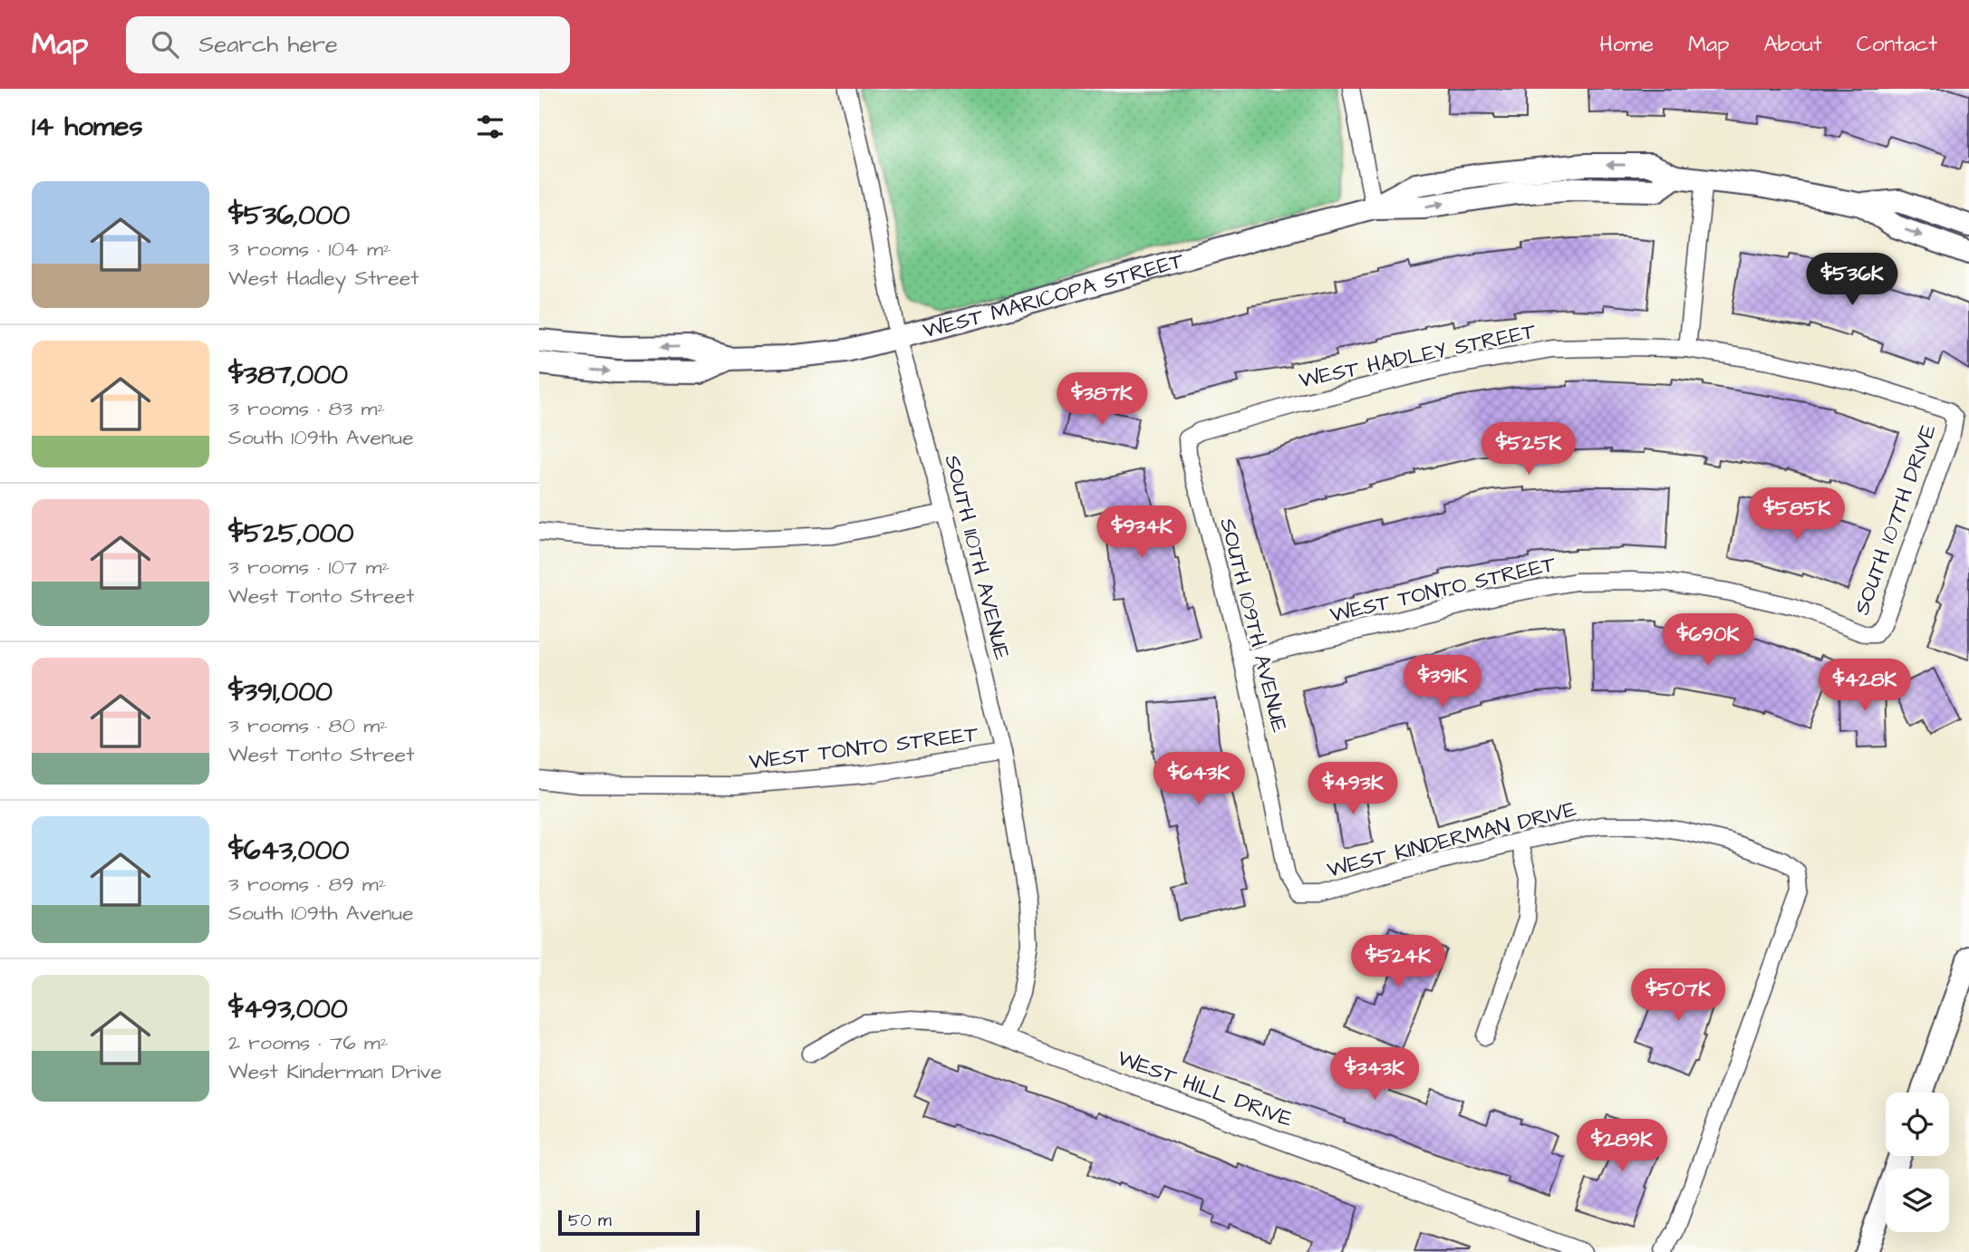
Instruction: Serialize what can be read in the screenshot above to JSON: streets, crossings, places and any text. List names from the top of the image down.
{
  "streets": {
    "street": [
      "WEST MARICOPA STREET",
      "WEST HADLEY STREET",
      "SOUTH 107TH DRIVE",
      "SOUTH 110TH AVENUE",
      "WEST TONTO STREET",
      "SOUTH 109TH AVENUE",
      "WEST KINDERMAN DRIVE",
      "WEST HILL DRIVE"
    ]
  },
  "crossings": [
    ["WEST MARICOPA STREET", "SOUTH 110TH AVENUE"],
    ["WEST HADLEY STREET", "SOUTH 107TH DRIVE"],
    ["WEST HADLEY STREET", "SOUTH 109TH AVENUE"],
    ["SOUTH 107TH DRIVE", "WEST TONTO STREET"],
    ["SOUTH 110TH AVENUE", "WEST TONTO STREET"],
    ["SOUTH 110TH AVENUE", "WEST HILL DRIVE"],
    ["WEST TONTO STREET", "SOUTH 109TH AVENUE"],
    ["SOUTH 109TH AVENUE", "WEST KINDERMAN DRIVE"]
  ],
  "scale_bar": "50 m",
  "page": {
    "header": "Map",
    "search": "Search here",
    "nav": [
      "Home",
      "Map",
      "About",
      "Contact"
    ],
    "heading": "14 homes",
    "list": [
      {
        "name": "$536,000",
        "note": "3 rooms · 104 m² · West Hadley Street"
      },
      {
        "name": "$387,000",
        "note": "3 rooms · 83 m² · South 109th Avenue"
      },
      {
        "name": "$525,000",
        "note": "3 rooms · 107 m² · West Tonto Street"
      },
      {
        "name": "$391,000",
        "note": "3 rooms · 80 m² · West Tonto Street"
      },
      {
        "name": "$643,000",
        "note": "3 rooms · 89 m² · South 109th Avenue"
      },
      {
        "name": "$493,000",
        "note": "2 rooms · 76 m² · West Kinderman Drive"
      }
    ],
    "price": [
      "$536K",
      "$387K",
      "$525K",
      "$585K",
      "$934K",
      "$690K",
      "$391K",
      "$428K",
      "$643K",
      "$493K",
      "$524K",
      "$507K",
      "$343K",
      "$289K"
    ],
    "scale": "50 m"
  }
}
